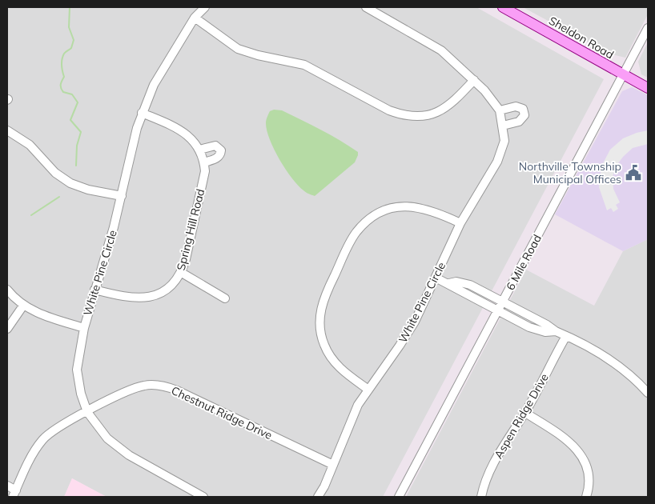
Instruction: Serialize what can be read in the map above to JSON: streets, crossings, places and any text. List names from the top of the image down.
{
  "streets": {
    "main road": ["Sheldon Road"],
    "street": [
      "Spring Hill Road",
      "6 Mile Road",
      "White Pine Circle",
      "Chestnut Ridge Drive",
      "Aspen Ridge Drive"
    ]
  },
  "crossings": [
    ["Sheldon Road", "6 Mile Road"],
    ["Spring Hill Road", "White Pine Circle"],
    ["6 Mile Road", "White Pine Circle"],
    ["White Pine Circle", "Chestnut Ridge Drive"]
  ],
  "places": {
    "public building": ["Northville Township Municipal Offices"]
  }
}
